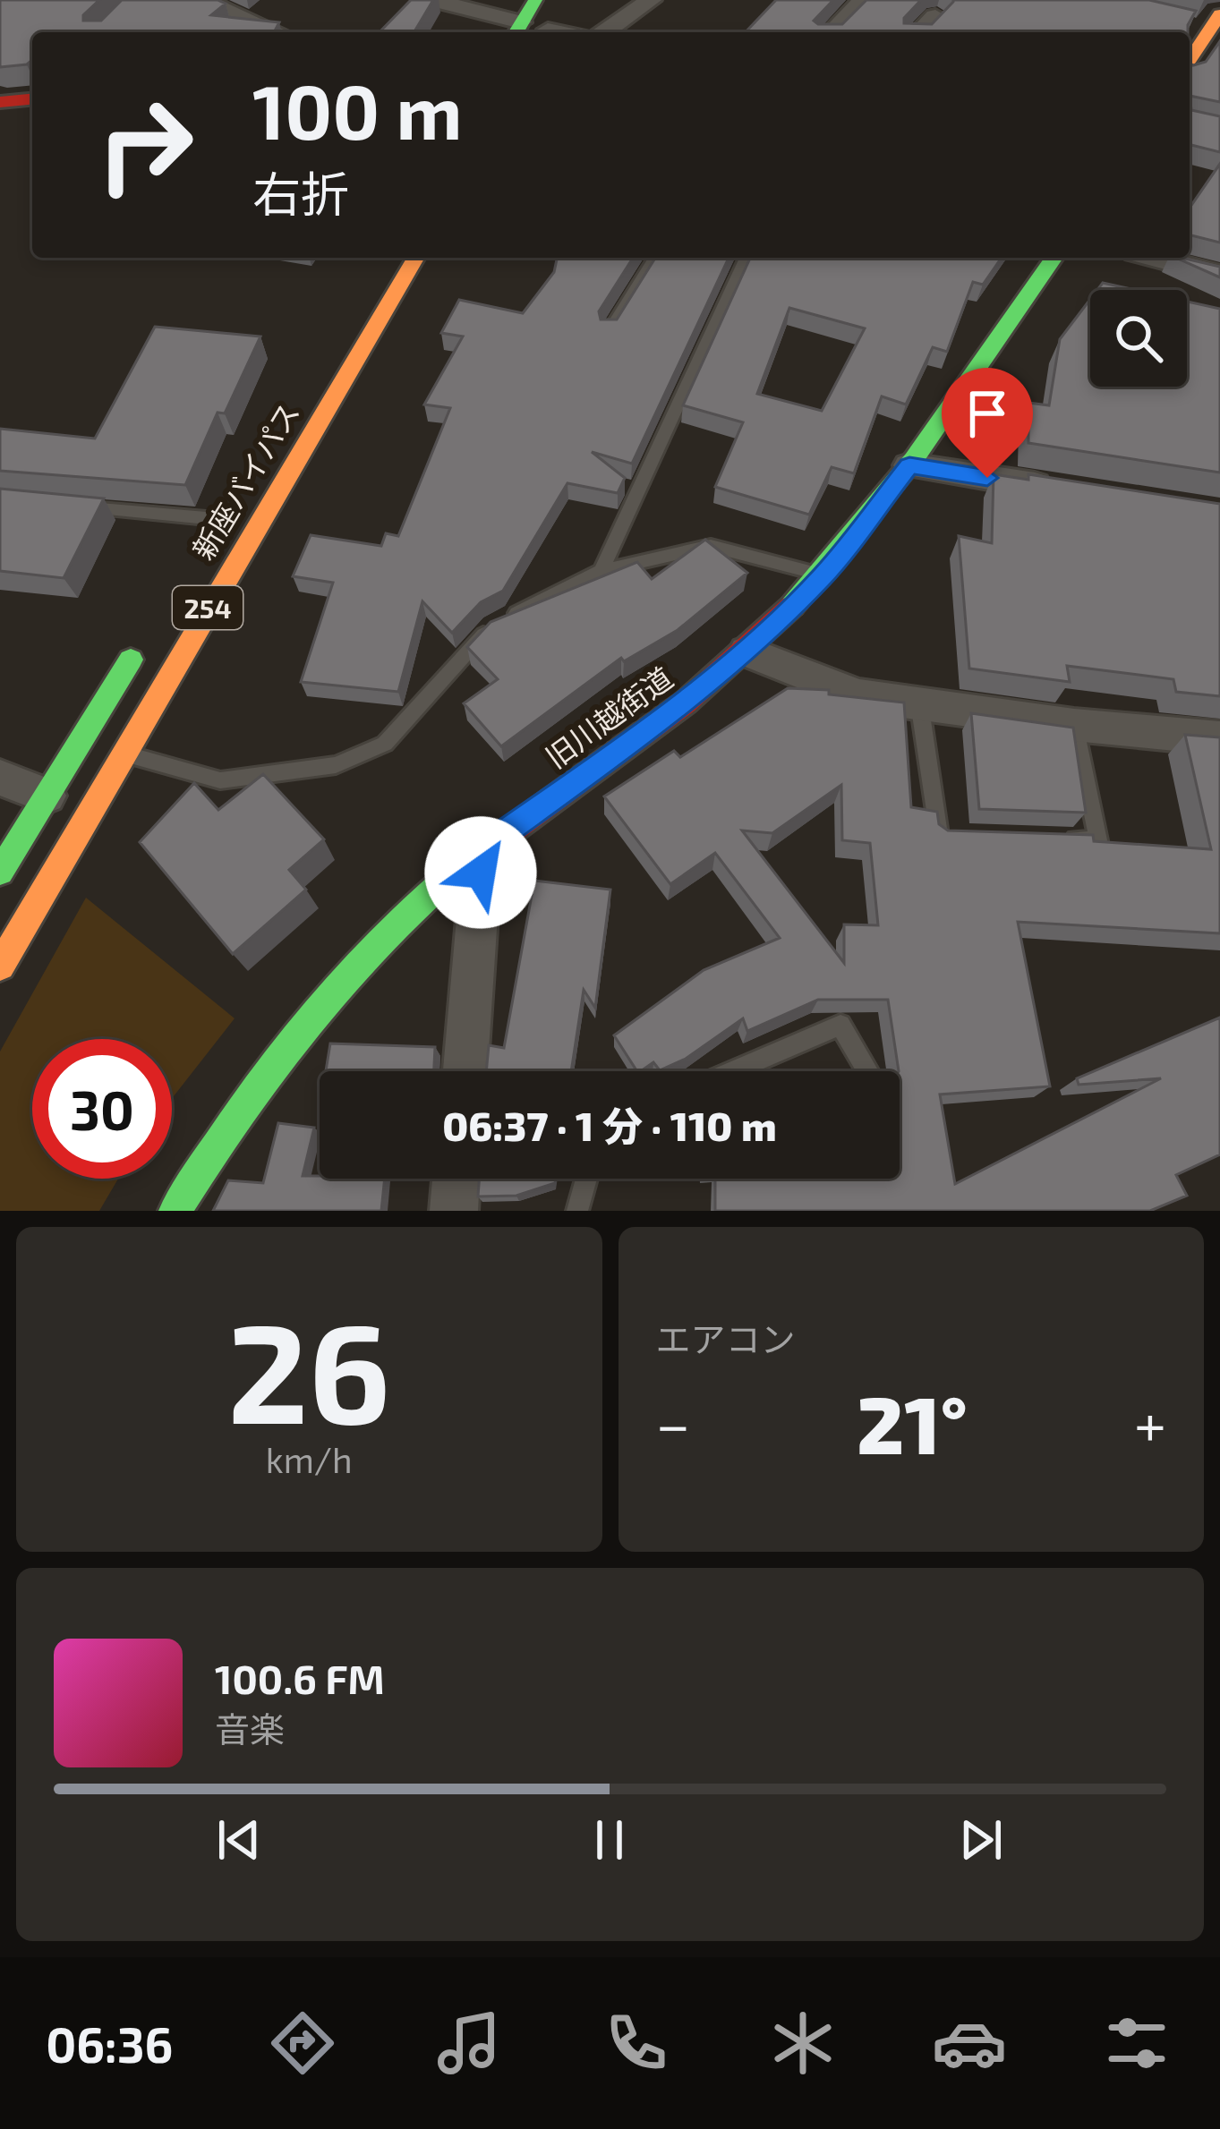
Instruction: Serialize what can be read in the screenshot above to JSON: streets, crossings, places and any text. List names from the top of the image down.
{
  "streets": {
    "main road": ["新座バイパス", "254", "旧川越街道"]
  },
  "page": {
    "turn": ["100 m", "右折"],
    "limit": "30",
    "trip": "06:37 · 1 分 · 110 m",
    "tile": [
      ["26", "km/h"],
      "エアコン"
    ],
    "heat": ["−", "21°", "+"],
    "song": ["100.6 FM", "音楽"],
    "tabs": "06:36"
  }
}
